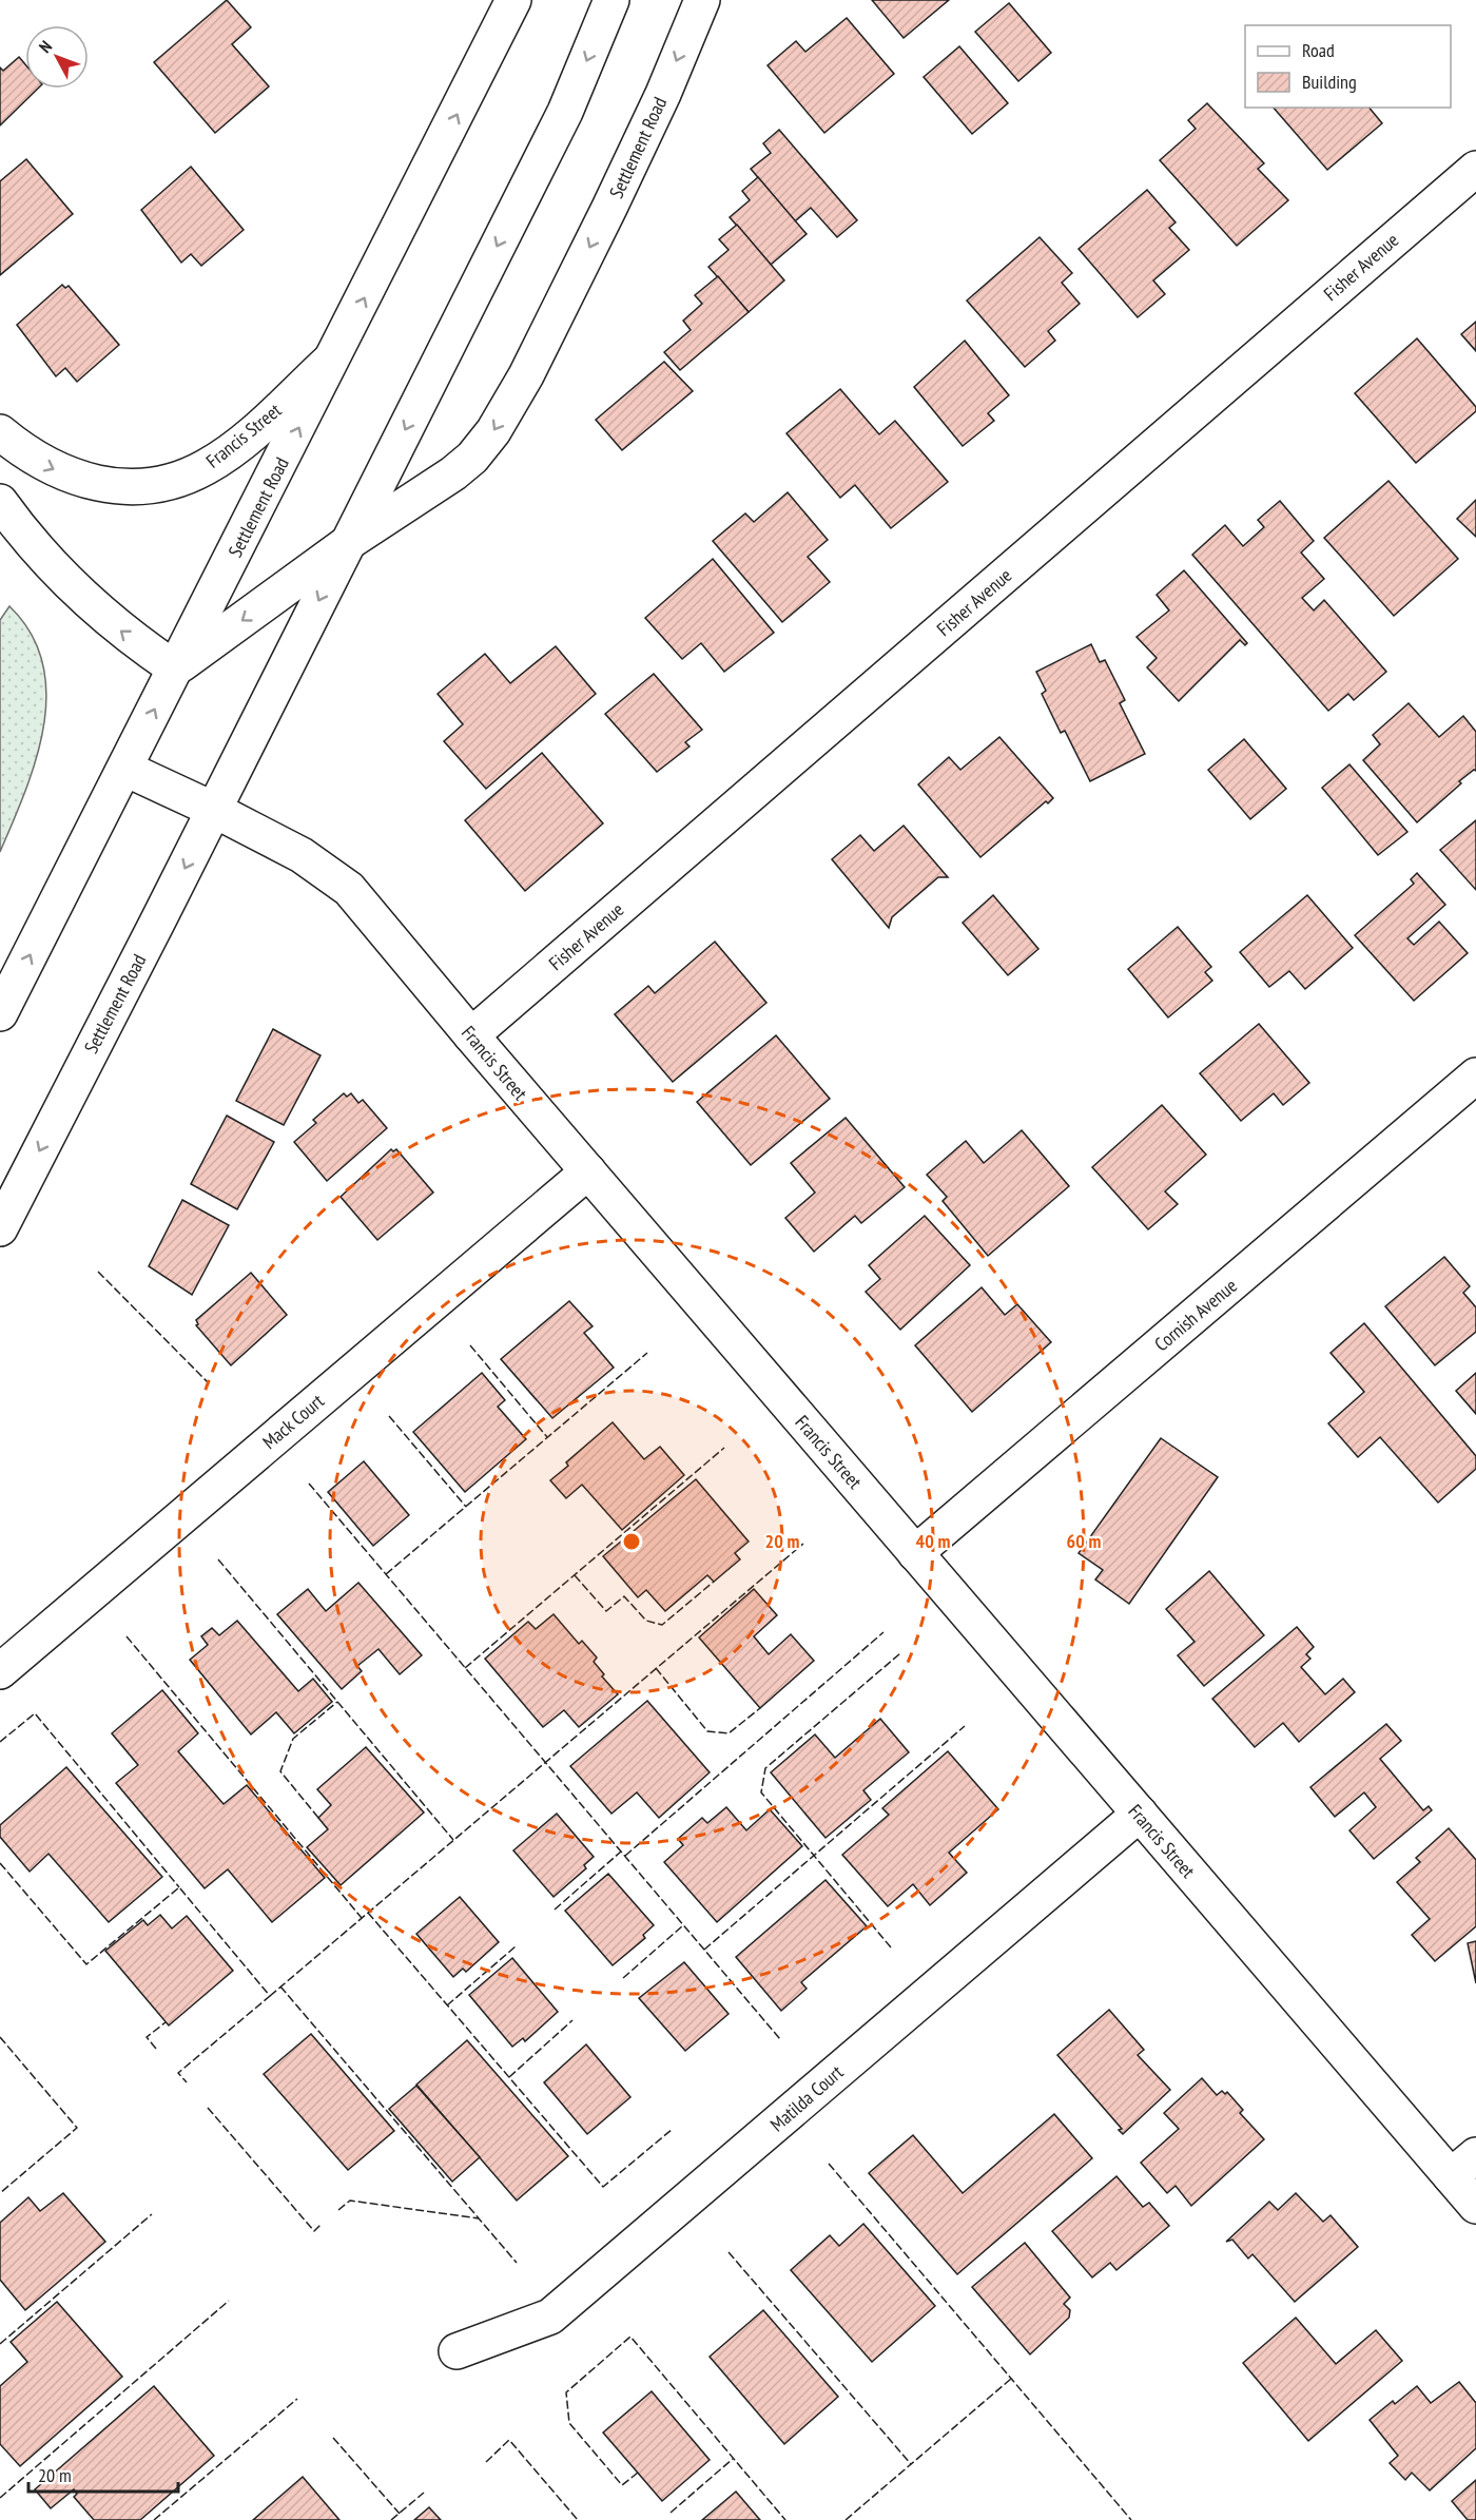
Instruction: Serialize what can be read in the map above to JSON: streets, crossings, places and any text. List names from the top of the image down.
{
  "streets": {
    "main road": [
      "Settlement Road",
      "Fisher Avenue",
      "Francis Street",
      "Cornish Avenue",
      "Mack Court",
      "Matilda Court"
    ]
  },
  "crossings": [
    ["Settlement Road", "Francis Street"],
    ["Fisher Avenue", "Francis Street"],
    ["Francis Street", "Cornish Avenue"],
    ["Francis Street", "Mack Court"],
    ["Francis Street", "Matilda Court"]
  ],
  "legend": ["Road", "Building"],
  "scale_bar": "20 m",
  "north": "top left",
  "rings": ["20 m", "40 m", "60 m"]
}
